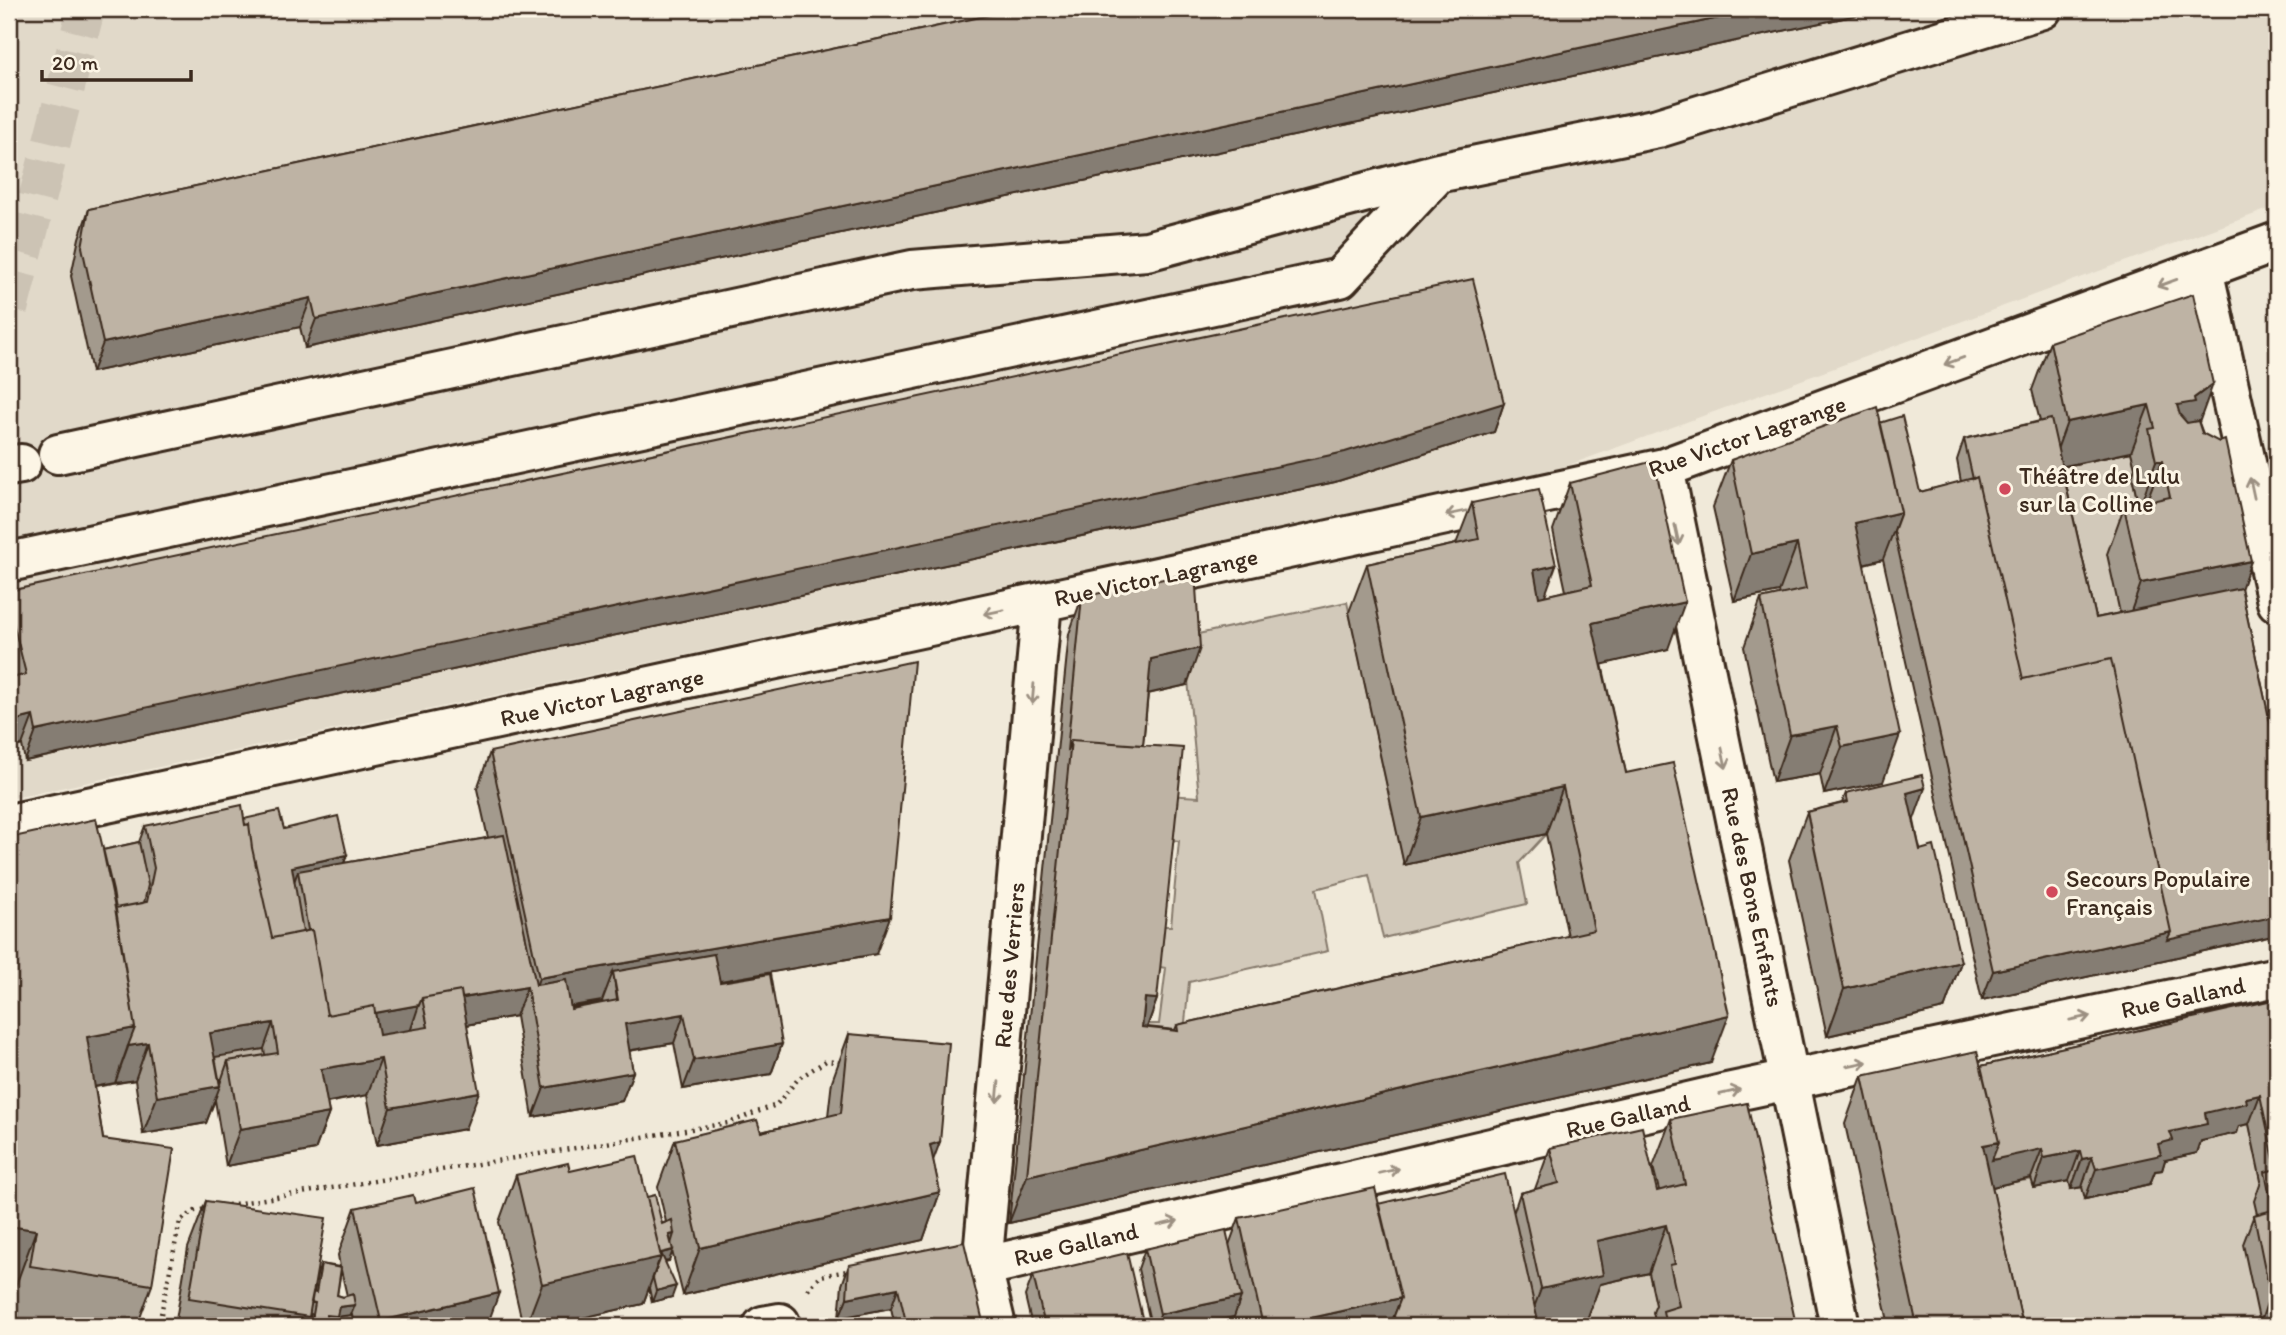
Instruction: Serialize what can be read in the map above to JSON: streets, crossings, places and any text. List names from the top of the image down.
{
  "streets": {
    "street": [
      "Rue Victor Lagrange",
      "Rue des Bons Enfants",
      "Rue des Verriers",
      "Rue Galland"
    ]
  },
  "crossings": [
    ["Rue Victor Lagrange", "Rue des Bons Enfants"],
    ["Rue Victor Lagrange", "Rue des Verriers"],
    ["Rue des Bons Enfants", "Rue Galland"],
    ["Rue des Verriers", "Rue Galland"]
  ],
  "one_way": ["Rue des Bons Enfants", "Rue des Verriers", "Rue Galland"],
  "places": ["Théâtre de Lulu sur la Colline", "Secours Populaire Français"],
  "scale_bar": "20 m"
}
